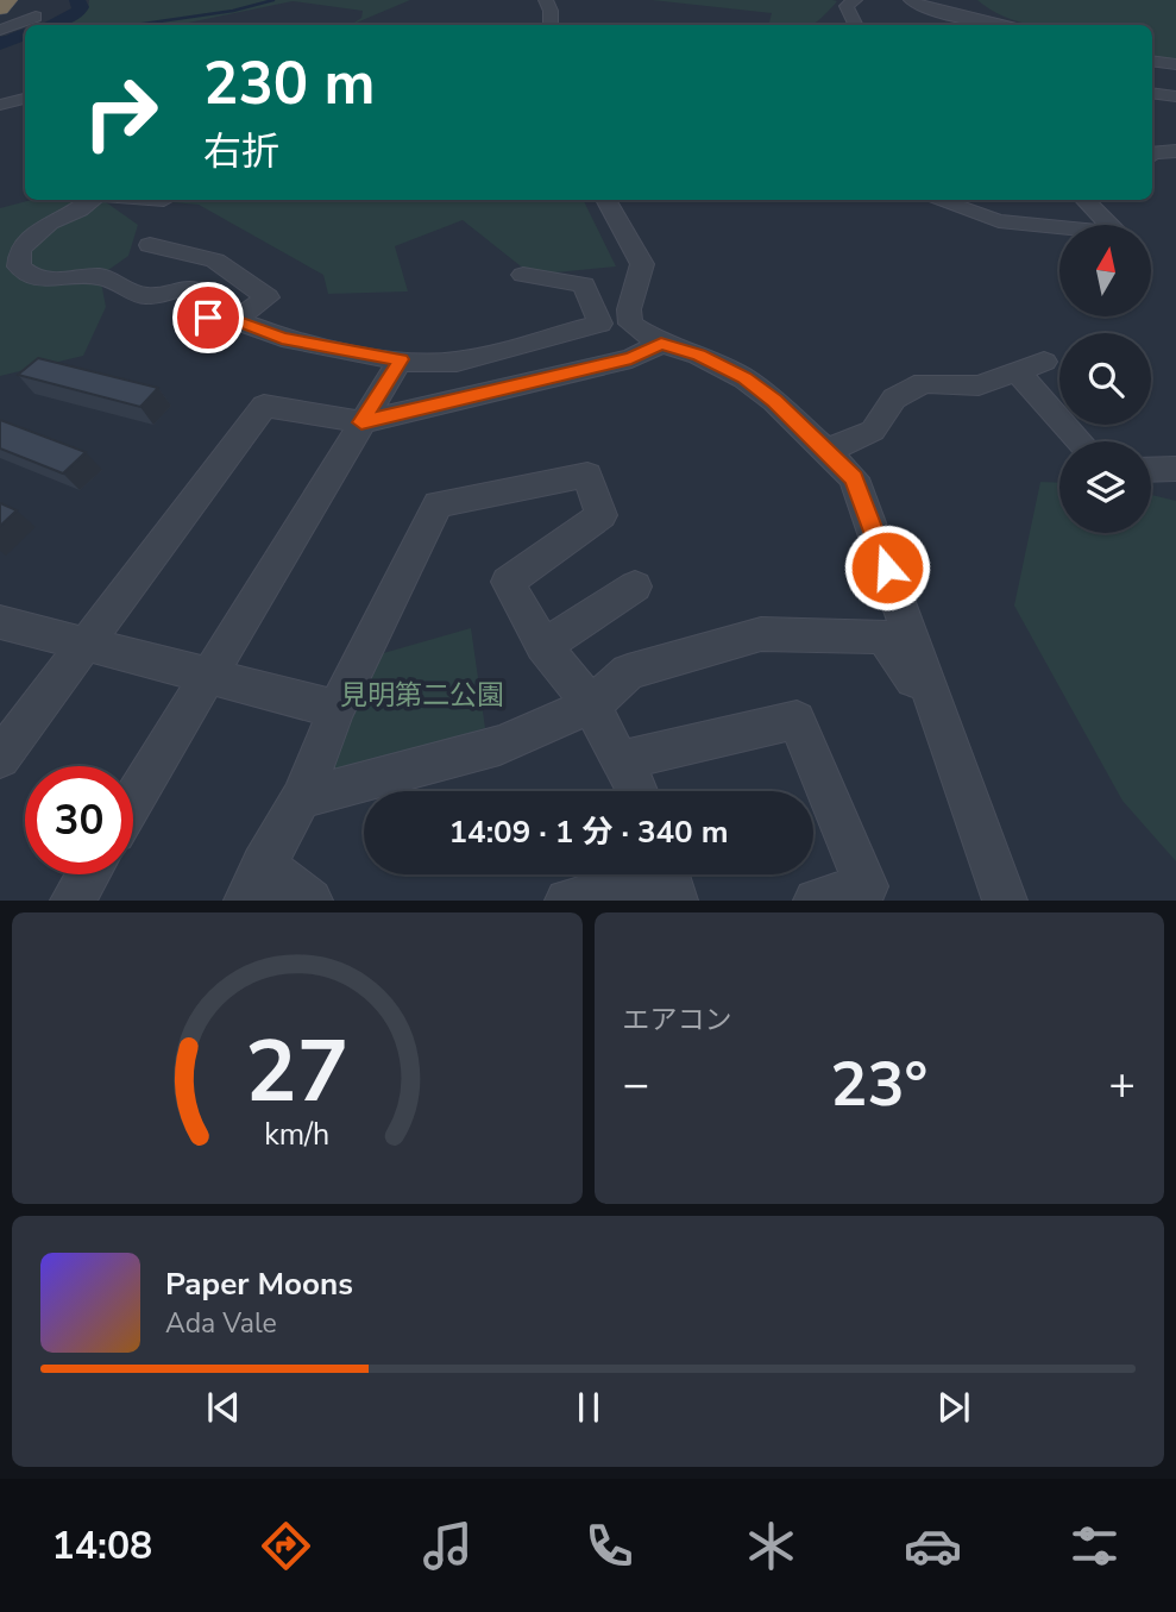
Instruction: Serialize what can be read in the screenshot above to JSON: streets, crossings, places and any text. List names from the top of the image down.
{
  "parks": ["見明第二公園"],
  "north": "top",
  "page": {
    "turn": ["230 m", "右折"],
    "limit": "30",
    "trip": "14:09 · 1 分 · 340 m",
    "tile": "エアコン",
    "heat": ["−", "23°", "+"],
    "song": ["Paper Moons", "Ada Vale"],
    "tabs": "14:08",
    "gauge": ["27", "km/h"]
  }
}
